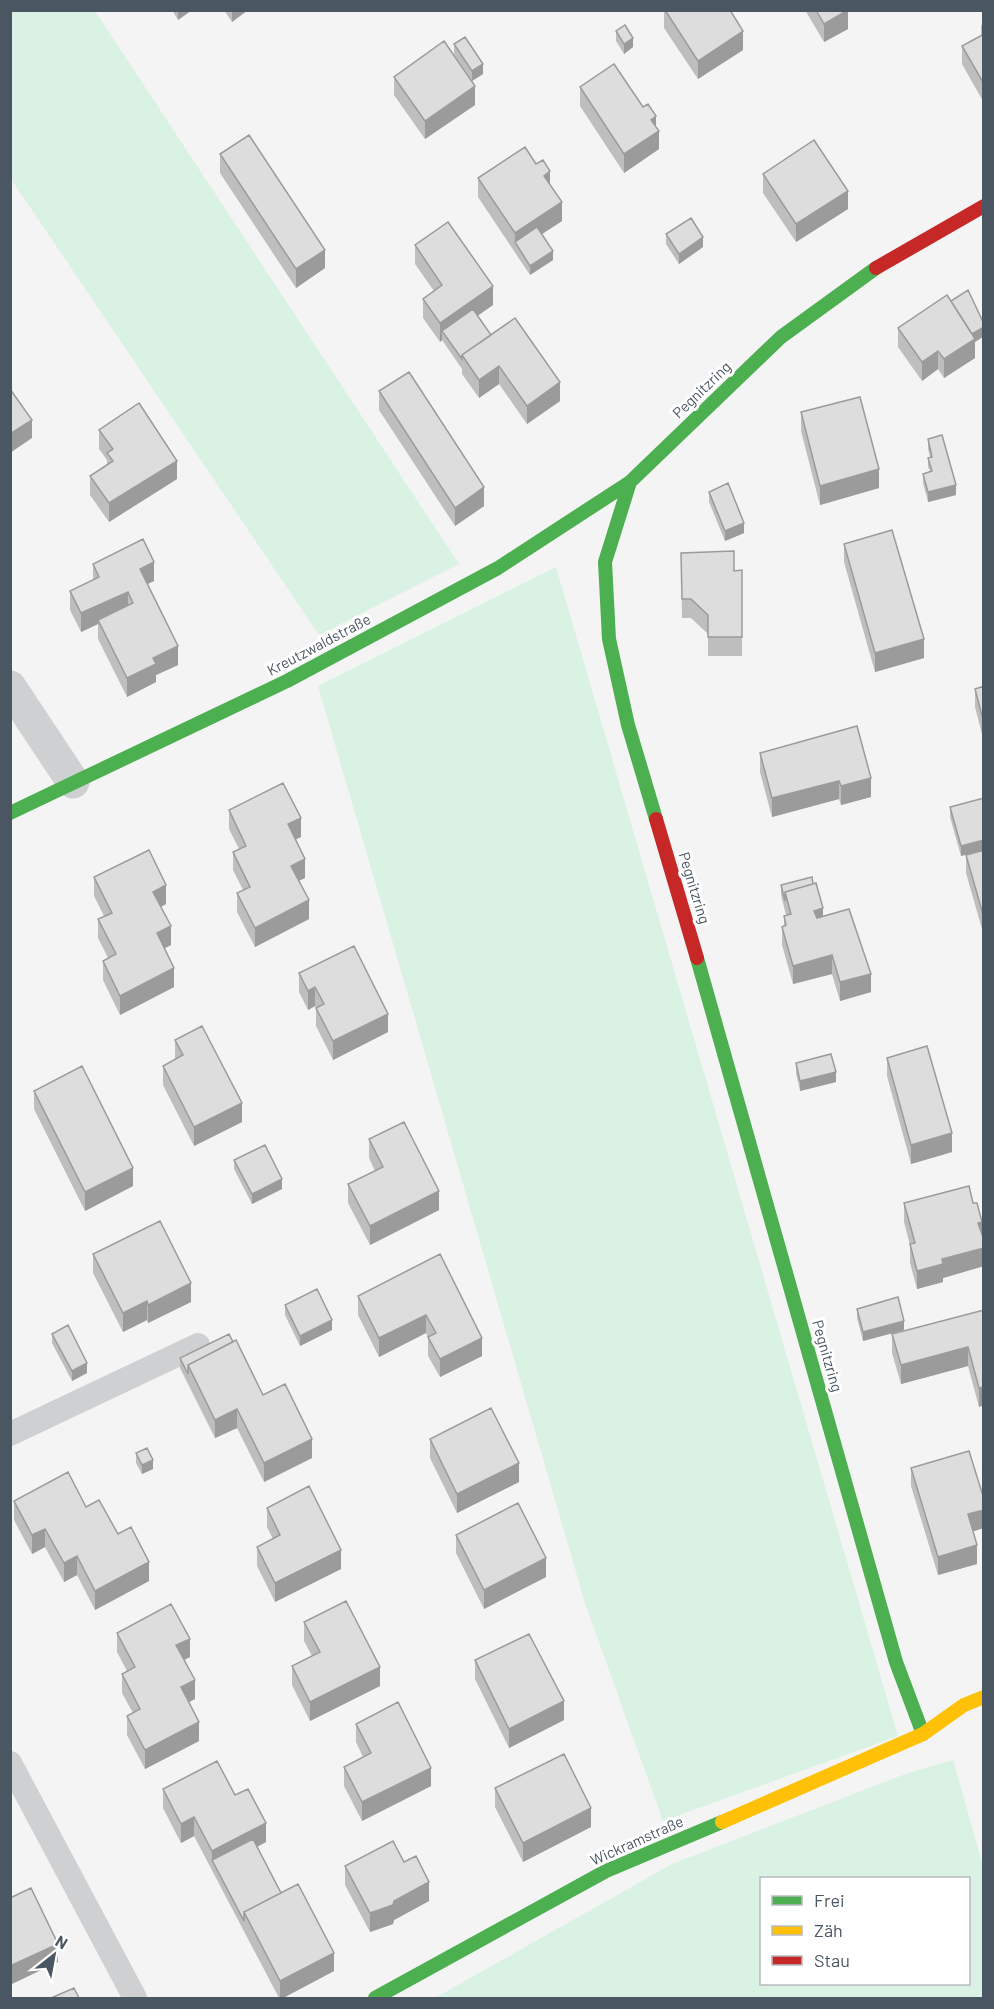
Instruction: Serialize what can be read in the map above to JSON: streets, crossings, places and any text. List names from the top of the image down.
{
  "streets": {
    "street": ["Pegnitzring", "Kreutzwaldstraße", "Wickramstraße"]
  },
  "crossings": [
    ["Pegnitzring", "Kreutzwaldstraße"],
    ["Pegnitzring", "Wickramstraße"]
  ],
  "legend": ["Frei", "Zäh", "Stau"],
  "north": "top right"
}
